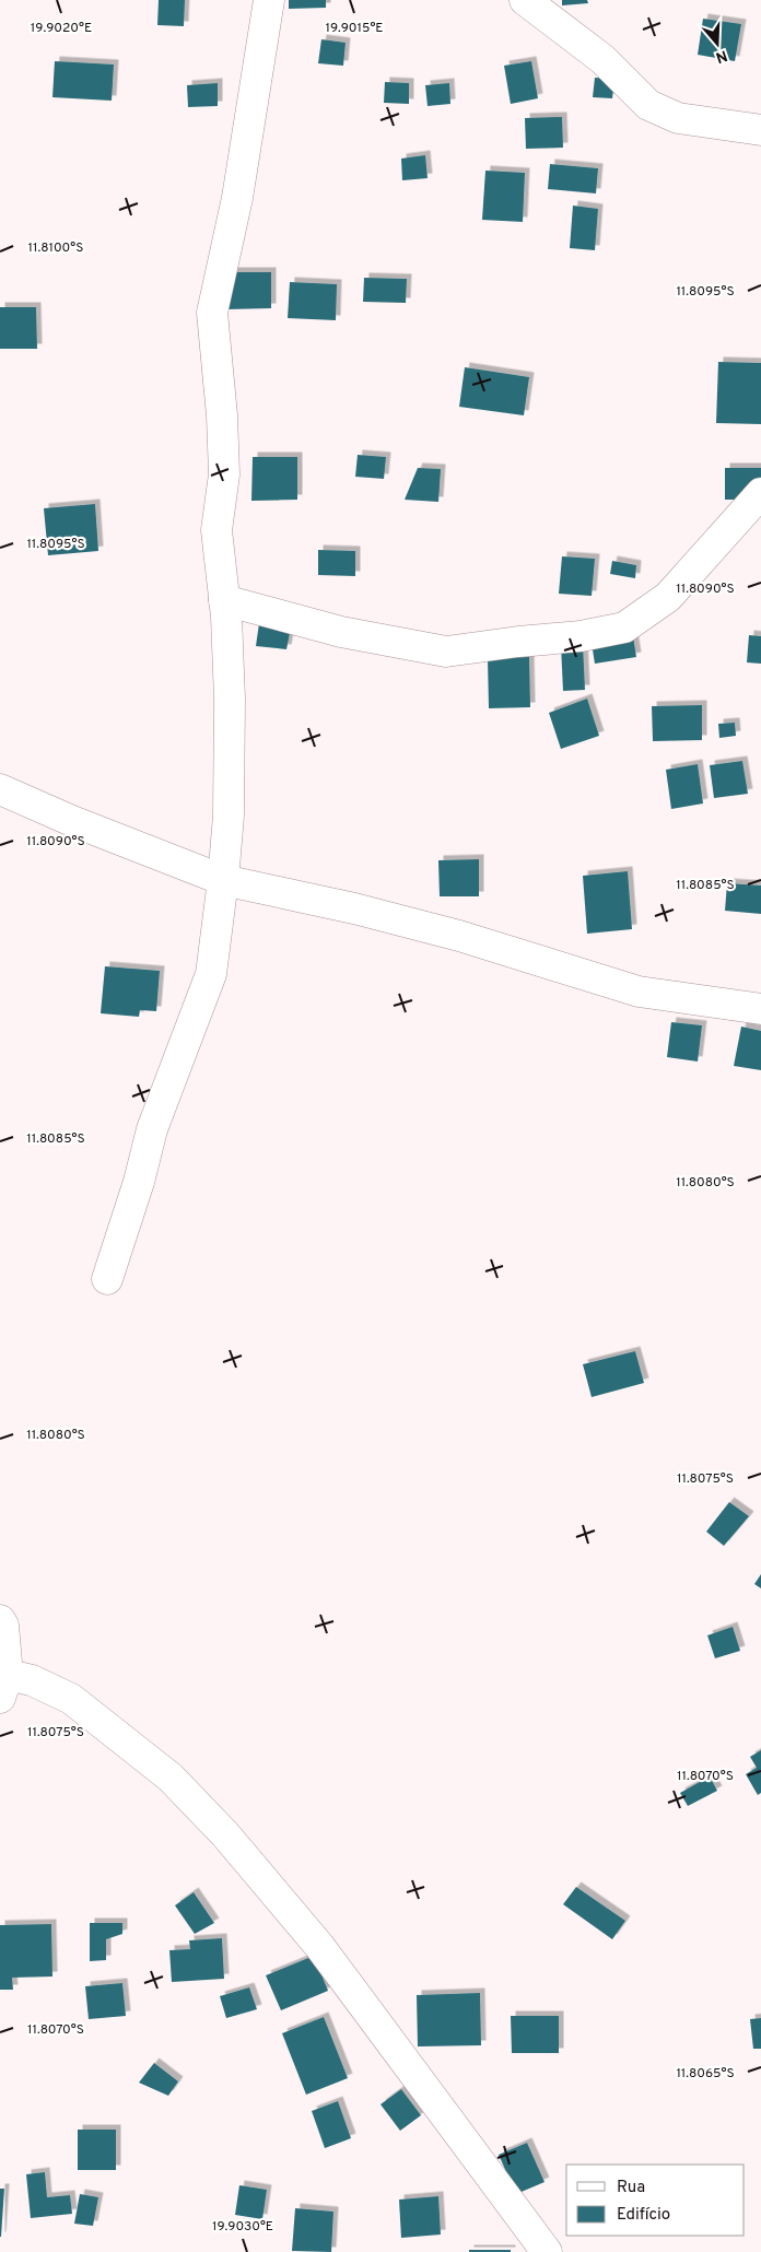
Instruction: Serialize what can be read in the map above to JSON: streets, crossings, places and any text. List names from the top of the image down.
{
  "legend": ["Rua", "Edifício"],
  "north": "bottom",
  "coordinates": [
    "19.9020°E",
    "19.9015°E",
    "11.8100°S",
    "11.8095°S",
    "11.8090°S",
    "11.8085°S",
    "11.8080°S",
    "11.8075°S",
    "11.8070°S",
    "11.8065°S",
    "19.9030°E"
  ]
}
